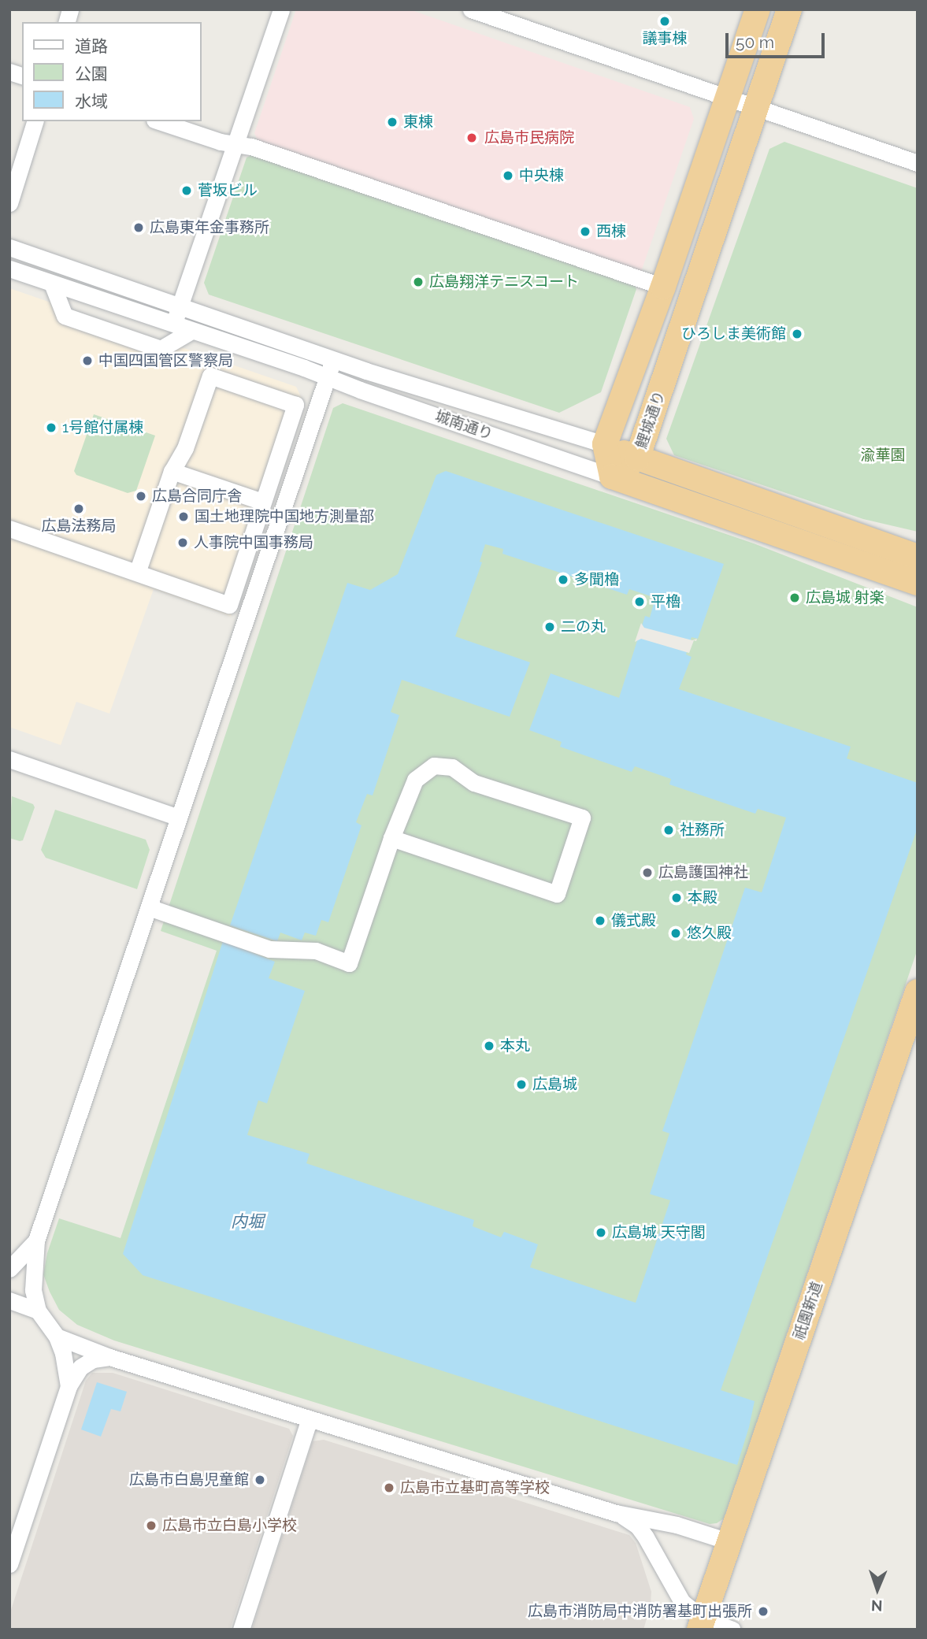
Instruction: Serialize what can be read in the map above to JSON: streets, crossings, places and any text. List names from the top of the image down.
{
  "streets": {
    "highway": ["鯉城通り", "城南通り", "祇園新道"]
  },
  "crossings": [
    ["鯉城通り", "城南通り"]
  ],
  "water": ["内堀"],
  "parks": ["渝華園"],
  "places": [
    "議事棟",
    "東棟",
    "広島市民病院",
    "中央棟",
    "菅坂ビル",
    "広島東年金事務所",
    "西棟",
    "広島翔洋テニスコート",
    "ひろしま美術館",
    "中国四国管区警察局",
    "1号館付属棟",
    "広島合同庁舎",
    "広島法務局",
    "国土地理院中国地方測量部",
    "人事院中国事務局",
    "多聞櫓",
    "広島城 射楽",
    "平櫓",
    "二の丸",
    "社務所",
    "広島護国神社",
    "本殿",
    "儀式殿",
    "悠久殿",
    "本丸",
    "広島城",
    "広島城 天守閣",
    "広島市白島児童館",
    "広島市立基町高等学校",
    "広島市立白島小学校",
    "広島市消防局中消防署基町出張所"
  ],
  "legend": ["道路", "公園", "水域"],
  "scale_bar": "50 m",
  "north": "bottom"
}
